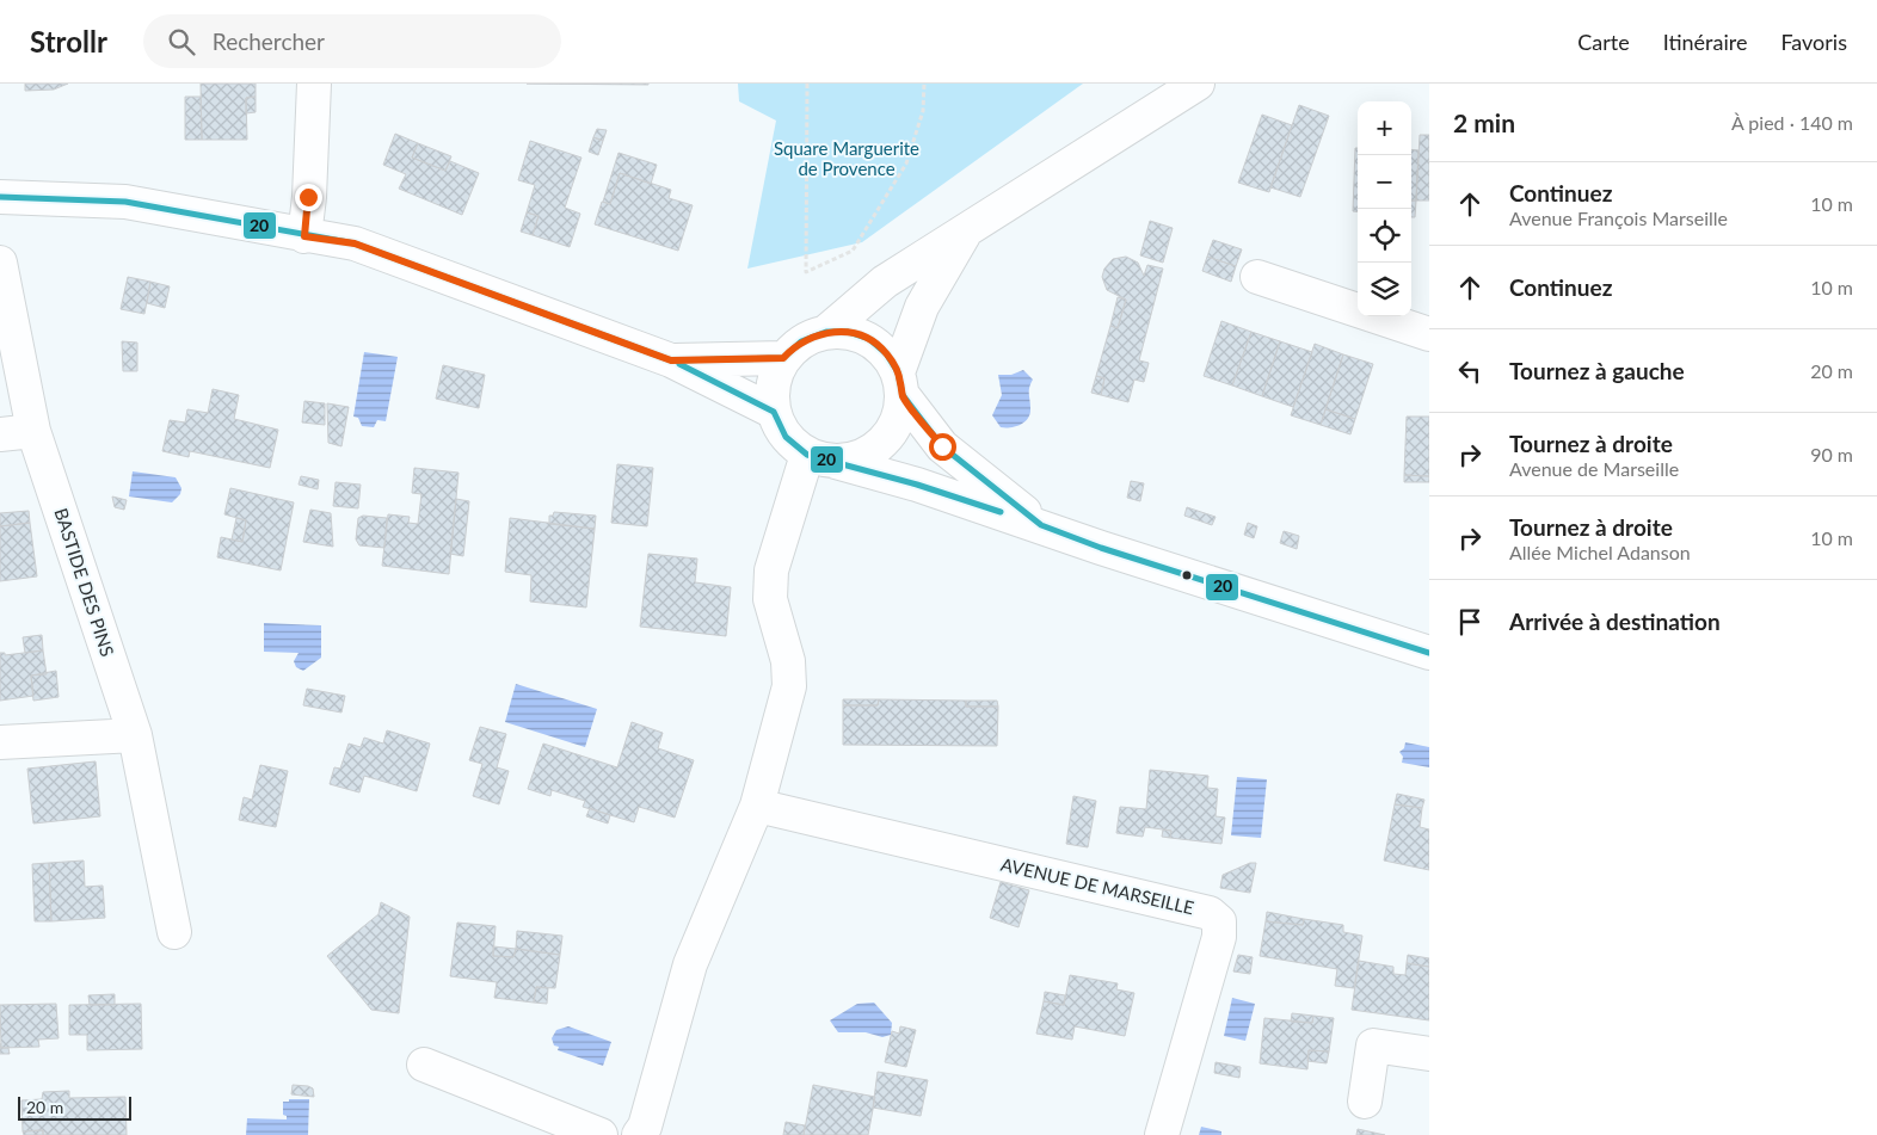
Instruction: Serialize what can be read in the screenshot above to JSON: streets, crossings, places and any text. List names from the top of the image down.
{
  "streets": {
    "street": ["BASTIDE DES PINS", "AVENUE DE MARSEILLE"]
  },
  "parks": ["Square Marguerite de Provence"],
  "lines": ["transit line 20"],
  "scale_bar": "20 m",
  "page": {
    "header": "Strollr",
    "search": "Rechercher",
    "nav": ["Carte", "Itinéraire", "Favoris"],
    "heading": ["2 min", "À pied · 140 m"],
    "map_buttons": ["+", "−"],
    "list": [
      ["Continuez", "Avenue François Marseille", "10 m"],
      ["Continuez", "10 m"],
      ["Tournez à gauche", "20 m"],
      ["Tournez à droite", "Avenue de Marseille", "90 m"],
      ["Tournez à droite", "Allée Michel Adanson", "10 m"],
      "Arrivée à destination"
    ],
    "scale": "20 m"
  }
}
